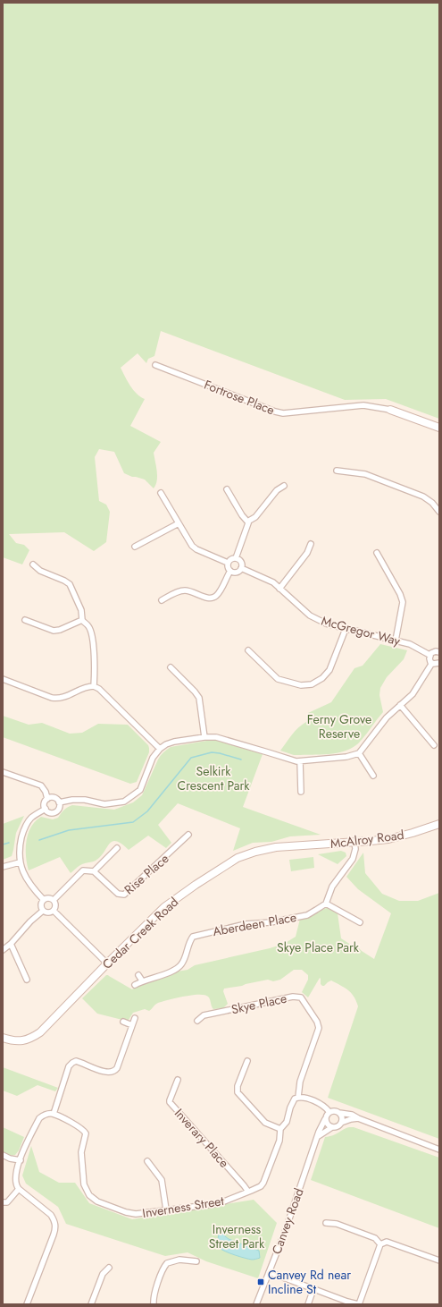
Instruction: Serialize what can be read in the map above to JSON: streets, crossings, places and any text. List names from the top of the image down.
{
  "streets": {
    "street": [
      "Fortrose Place",
      "McGregor Way",
      "McAlroy Road",
      "Rise Place",
      "Aberdeen Place",
      "Cedar Creek Road",
      "Skye Place",
      "Inverary Place",
      "Inverness Street",
      "Canvey Road"
    ]
  },
  "crossings": [
    ["McAlroy Road", "Cedar Creek Road"],
    ["Skye Place", "Inverness Street"],
    ["Inverary Place", "Inverness Street"]
  ],
  "parks": [
    "Ferny Grove Reserve",
    "Selkirk Crescent Park",
    "Skye Place Park",
    "Inverness Street Park"
  ],
  "places": {
    "transit": ["Canvey Rd near Incline St"]
  }
}
